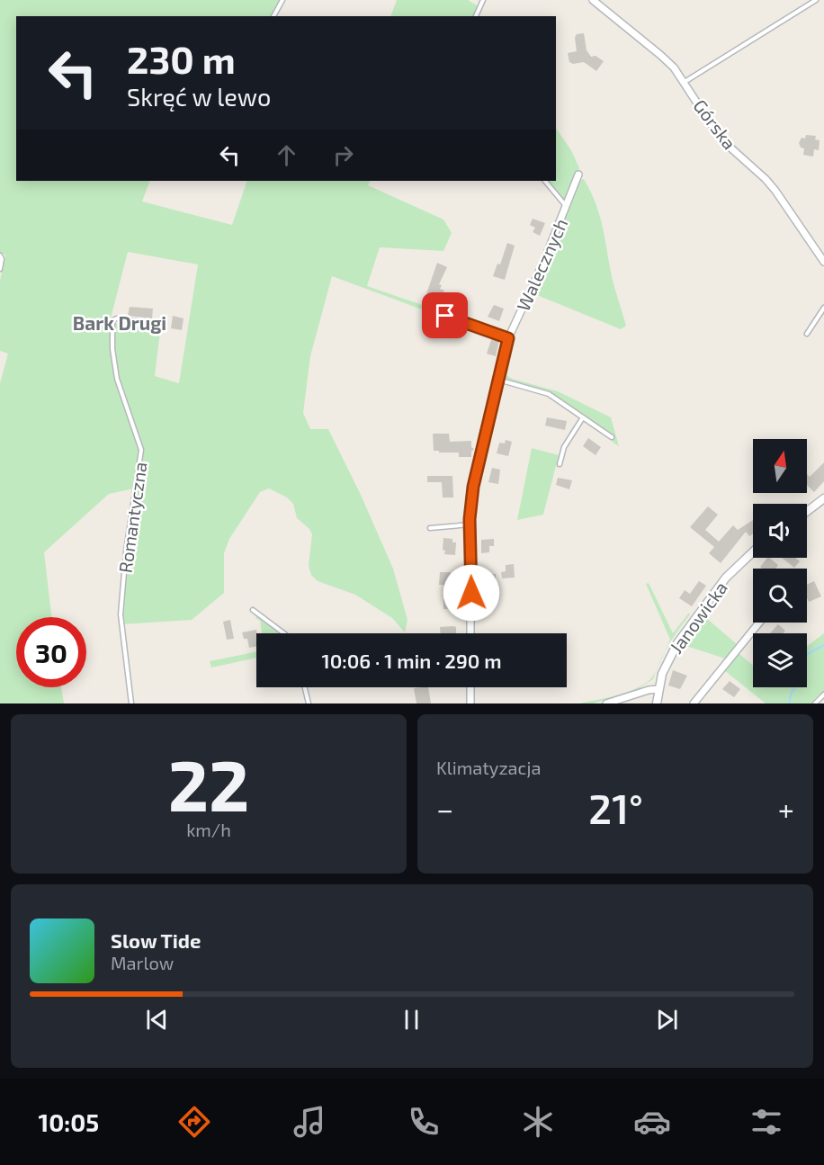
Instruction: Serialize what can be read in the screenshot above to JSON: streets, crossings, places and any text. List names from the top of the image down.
{
  "streets": {
    "street": ["Górska", "Walecznych", "Janowicka"],
    "lane": ["Romantyczna"]
  },
  "districts": ["Bark Drugi"],
  "north": "top",
  "page": {
    "turn": ["230 m", "Skręć w lewo"],
    "limit": "30",
    "trip": "10:06 · 1 min · 290 m",
    "tile": [
      ["22", "km/h"],
      "Klimatyzacja"
    ],
    "heat": ["−", "21°", "+"],
    "song": ["Slow Tide", "Marlow"],
    "tabs": "10:05"
  }
}
